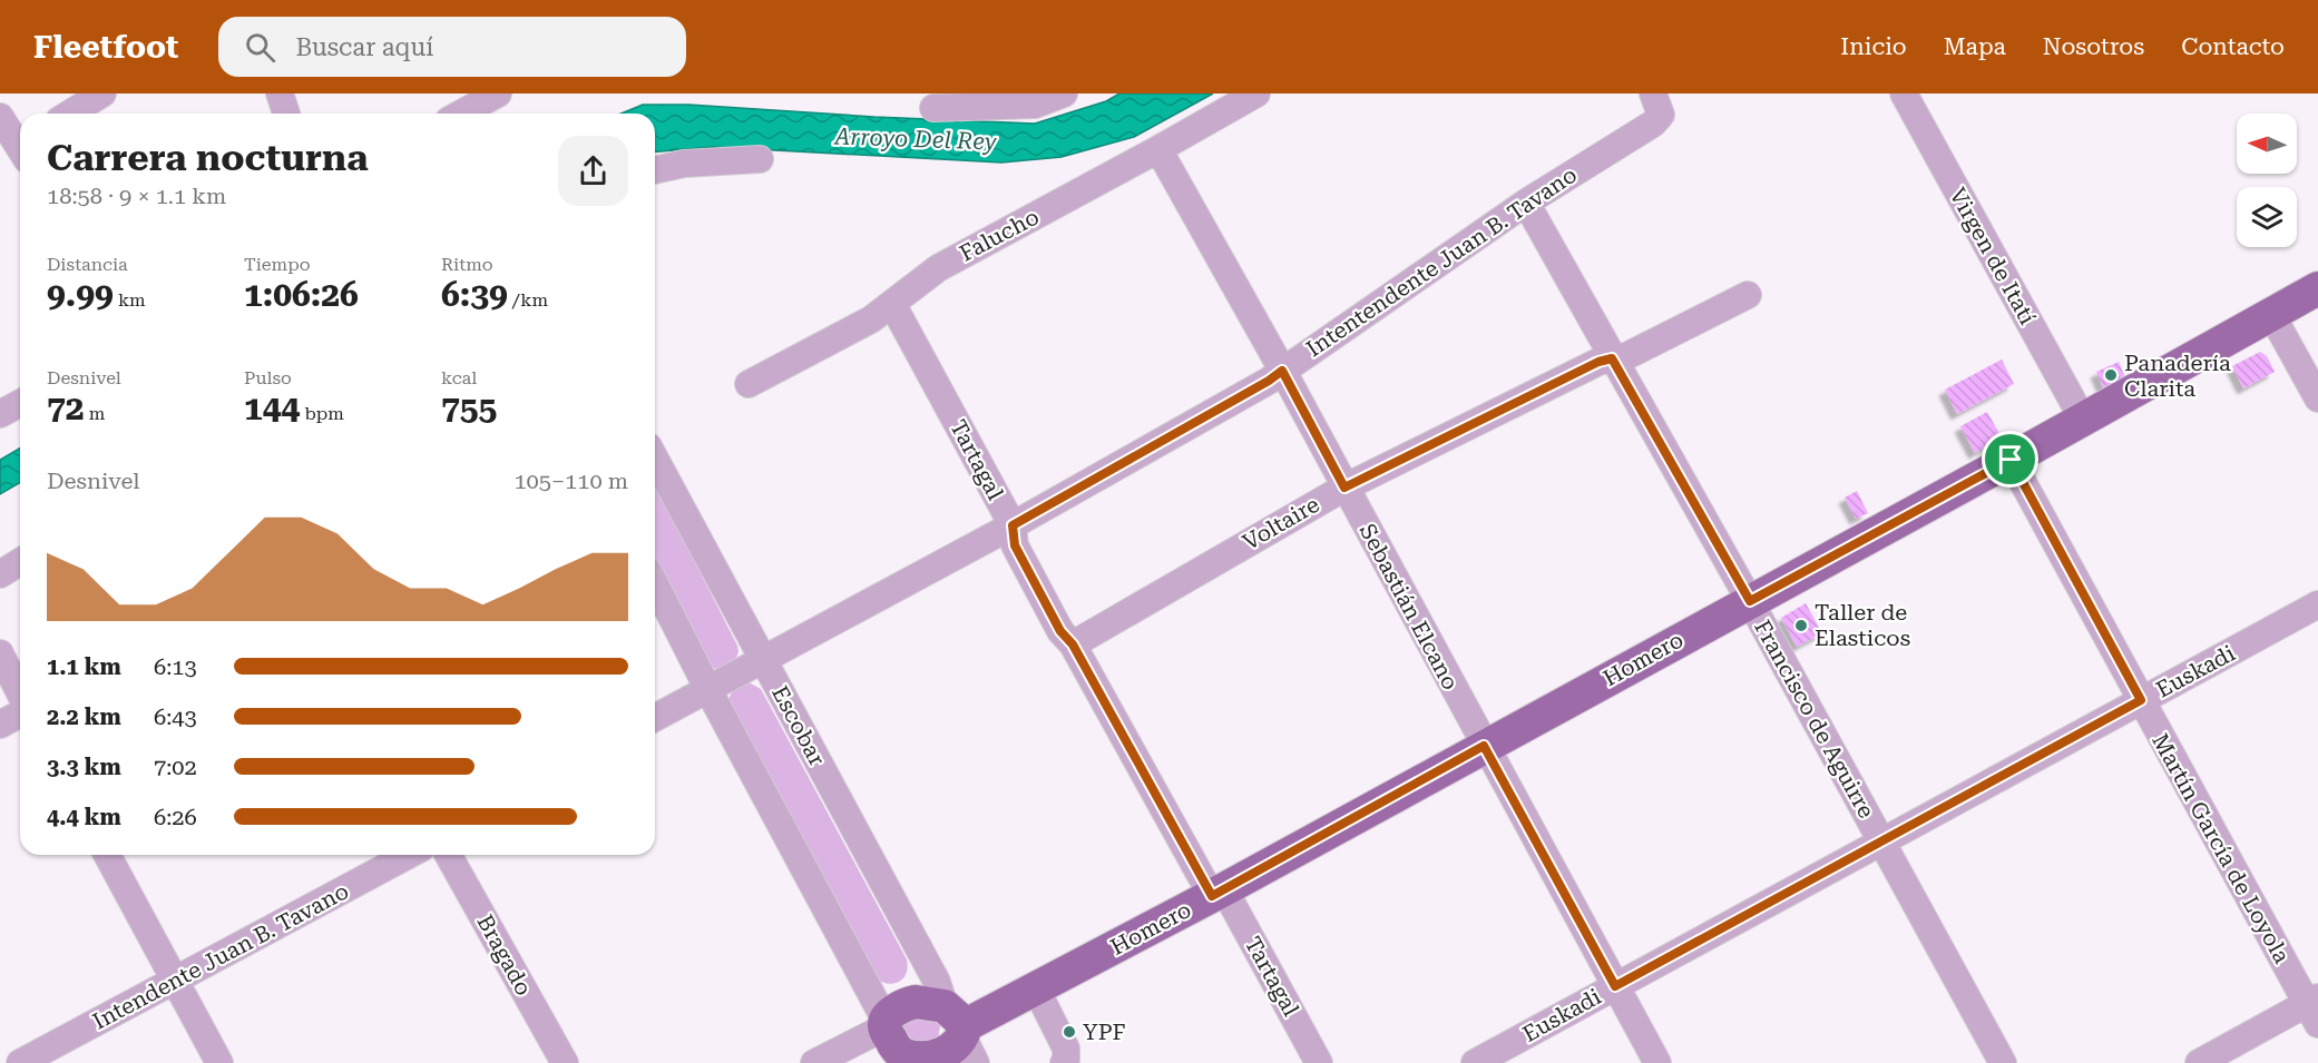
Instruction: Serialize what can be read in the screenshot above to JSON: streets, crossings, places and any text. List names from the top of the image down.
{
  "streets": {
    "main road": ["Homero"],
    "street": [
      "Falucho",
      "Virgen de Itatí",
      "Intentendente Juan B. Tavano",
      "Tartagal",
      "Voltaire",
      "Sebastián Elcano",
      "Euskadi",
      "Francisco de Aguirre",
      "Escobar",
      "Martín García de Loyola",
      "Bragado",
      "Intendente Juan B. Tavano"
    ]
  },
  "crossings": [
    ["Falucho", "Tartagal"],
    ["Falucho", "Sebastián Elcano"],
    ["Virgen de Itatí", "Homero"],
    ["Intentendente Juan B. Tavano", "Tartagal"],
    ["Intentendente Juan B. Tavano", "Sebastián Elcano"],
    ["Intentendente Juan B. Tavano", "Francisco de Aguirre"],
    ["Intentendente Juan B. Tavano", "Escobar"],
    ["Tartagal", "Voltaire"],
    ["Tartagal", "Homero"],
    ["Voltaire", "Sebastián Elcano"],
    ["Voltaire", "Francisco de Aguirre"],
    ["Sebastián Elcano", "Homero"],
    ["Sebastián Elcano", "Euskadi"],
    ["Homero", "Francisco de Aguirre"],
    ["Homero", "Escobar"],
    ["Homero", "Martín García de Loyola"],
    ["Euskadi", "Francisco de Aguirre"],
    ["Euskadi", "Martín García de Loyola"]
  ],
  "water": ["Arroyo Del Rey"],
  "places": ["Panadería Clarita", "Taller de Elasticos", "YPF"],
  "north": "left",
  "page": {
    "header": "Fleetfoot",
    "search": "Buscar aquí",
    "nav": [
      "Inicio",
      "Mapa",
      "Nosotros",
      "Contacto"
    ],
    "heading": ["Carrera nocturna", "18:58 · 9 × 1.1 km"],
    "stats": [
      ["Distancia", "9.99 km"],
      ["Tiempo", "1:06:26"],
      ["Ritmo", "6:39 /km"],
      ["Desnivel", "72 m"],
      ["Pulso", "144 bpm"],
      ["kcal", "755"]
    ],
    "chart": ["Desnivel", "105–110 m"],
    "list": [
      {
        "name": "1.1 km",
        "note": "6:13"
      },
      {
        "name": "2.2 km",
        "note": "6:43"
      },
      {
        "name": "3.3 km",
        "note": "7:02"
      },
      {
        "name": "4.4 km",
        "note": "6:26"
      }
    ]
  }
}
